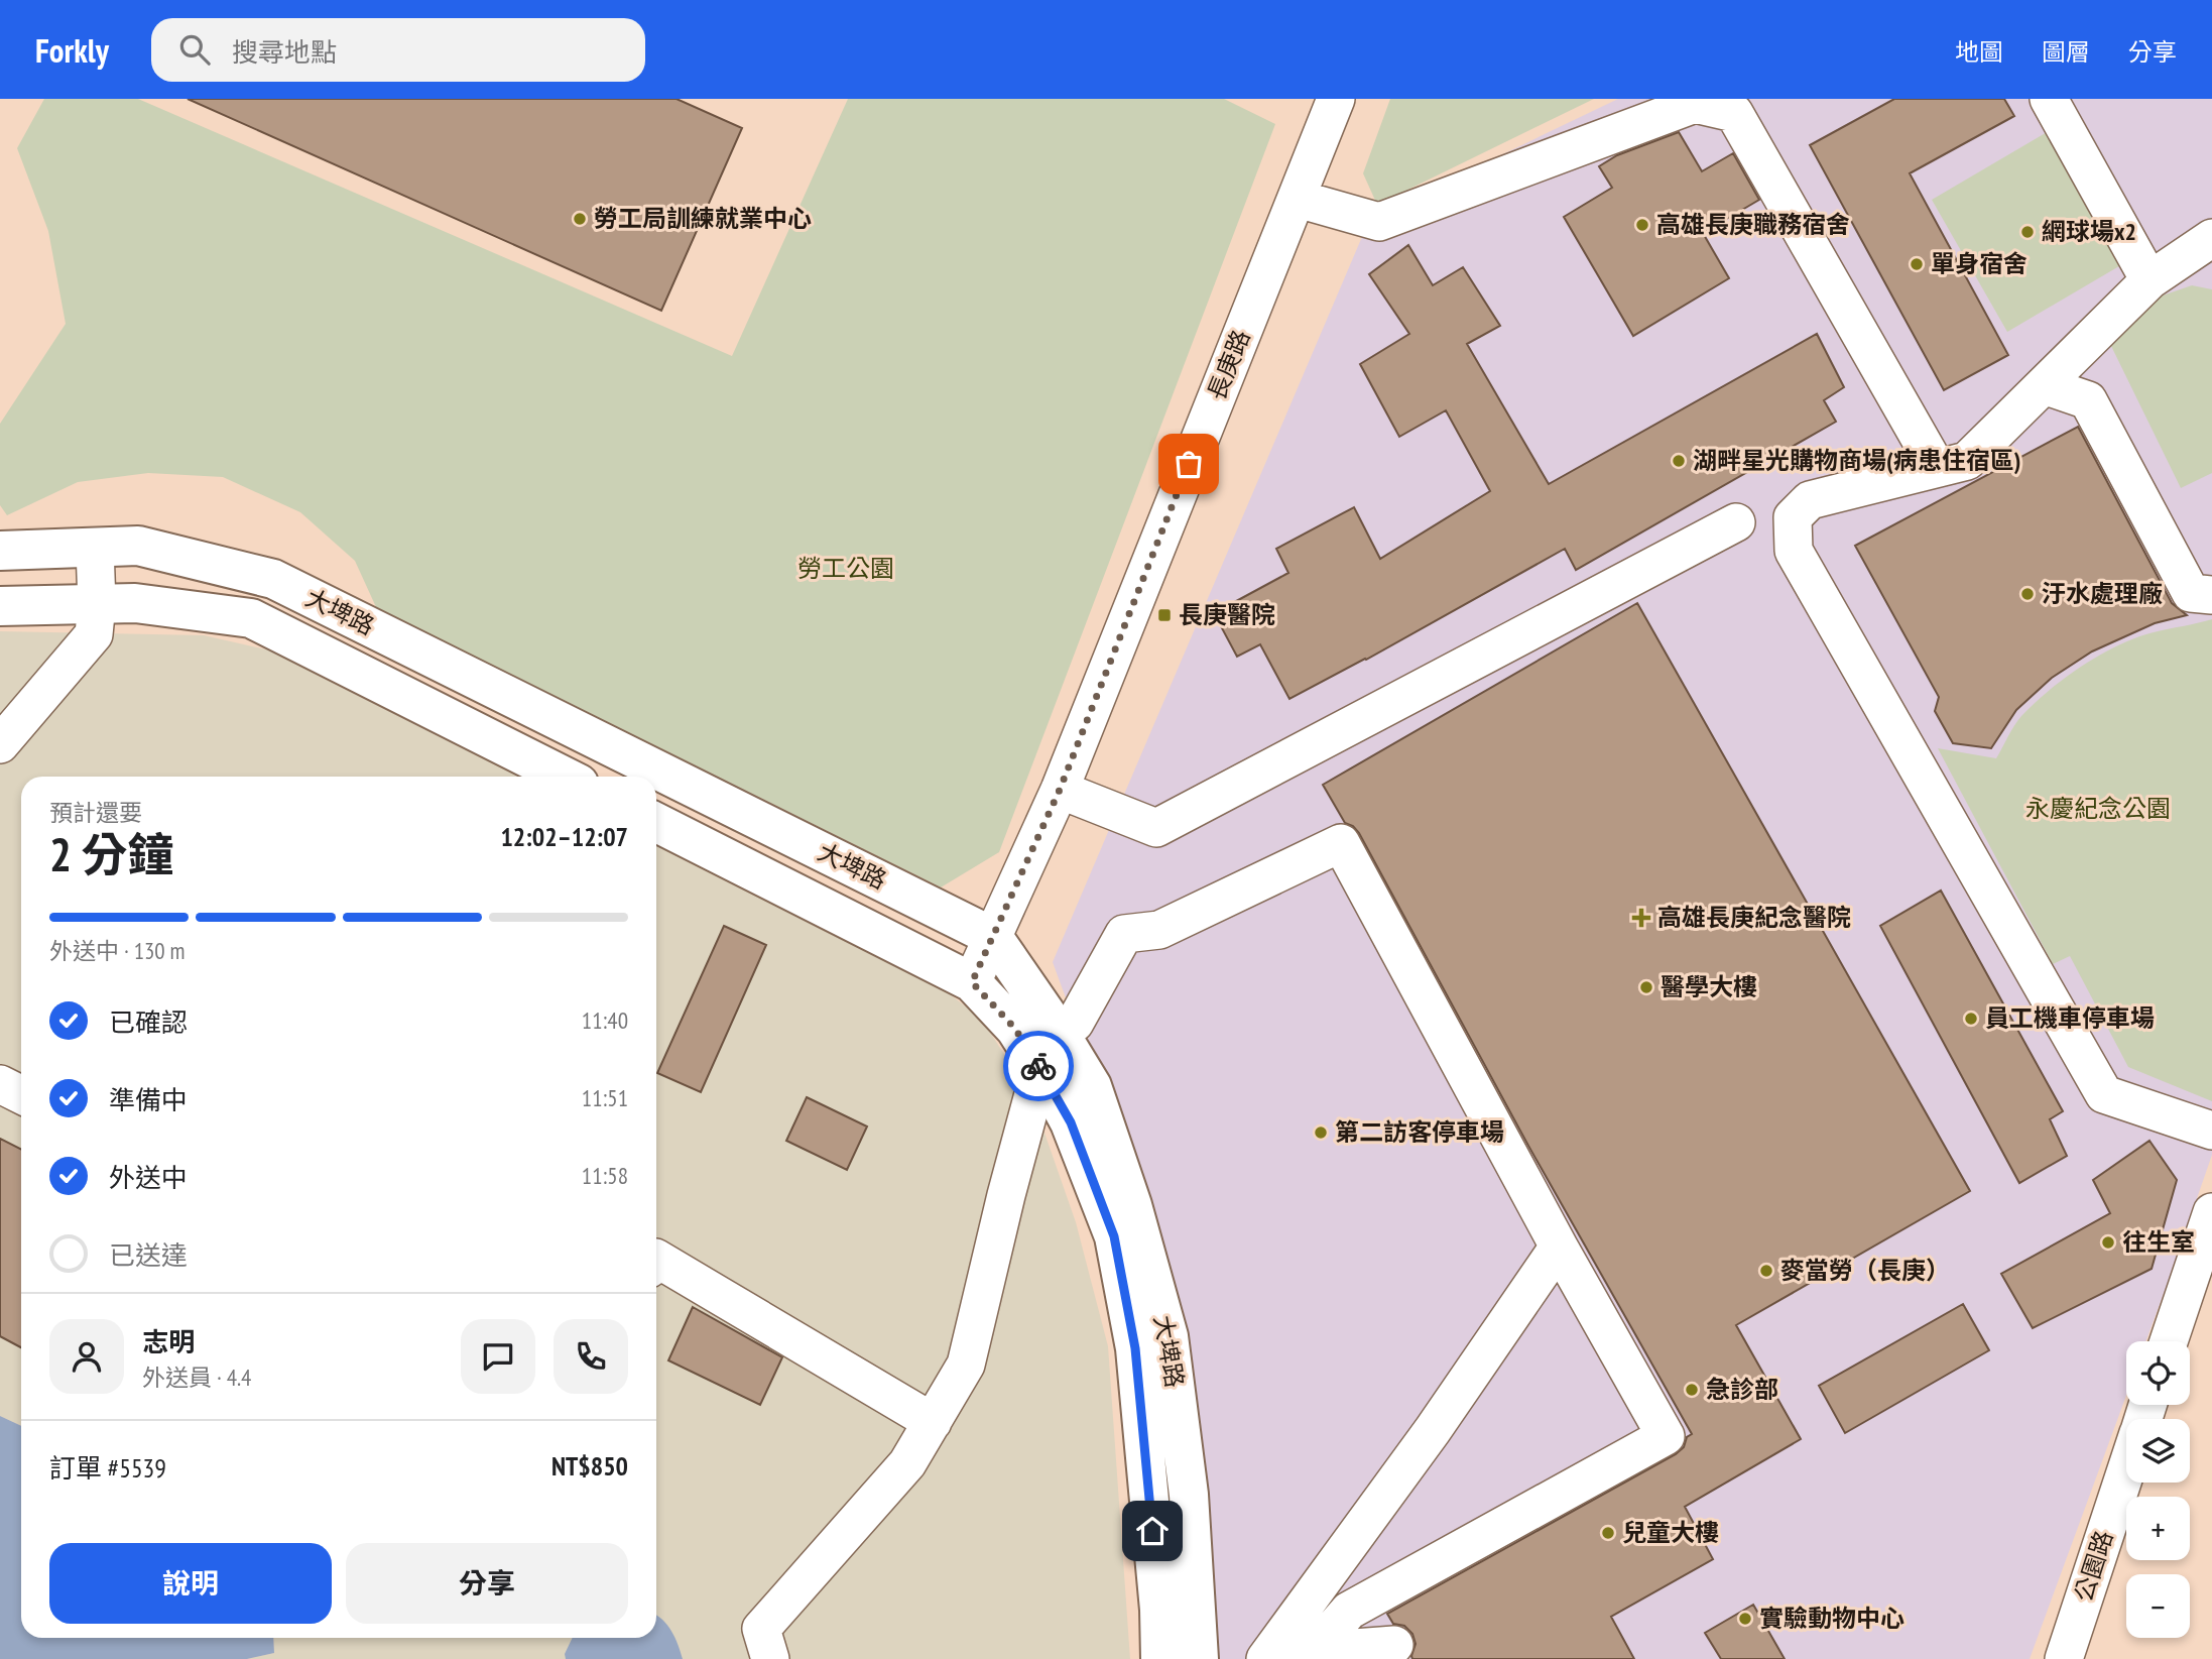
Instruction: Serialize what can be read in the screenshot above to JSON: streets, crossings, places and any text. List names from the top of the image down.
{
  "streets": {
    "main road": ["大埤路"],
    "street": ["長庚路", "公園路"]
  },
  "crossings": [
    ["長庚路", "大埤路"]
  ],
  "parks": ["勞工公園", "永慶紀念公園"],
  "places": {
    "other": [
      "勞工局訓練就業中心",
      "高雄長庚職務宿舍",
      "網球場x2",
      "單身宿舍",
      "湖畔星光購物商場(病患住宿區)",
      "汙水處理廠",
      "醫學大樓",
      "員工機車停車場",
      "第二訪客停車場",
      "往生室",
      "麥當勞（長庚）",
      "急診部",
      "兒童大樓",
      "實驗動物中心"
    ],
    "transit": ["長庚醫院"],
    "health": ["高雄長庚紀念醫院"]
  },
  "page": {
    "header": "Forkly",
    "search": "搜尋地點",
    "nav": ["地圖", "圖層", "分享"],
    "heading": ["2 分鐘", "預計還要", "12:02–12:07"],
    "panel": [
      "志明",
      "外送員 · 4.4",
      "訂單 #5539",
      "NT$850"
    ],
    "bar": "外送中 · 130 m",
    "list": [
      ["已確認", "11:40"],
      ["準備中", "11:51"],
      ["外送中", "11:58"],
      "已送達"
    ],
    "map_buttons": ["+", "−"],
    "buttons": ["說明", "分享"]
  }
}
